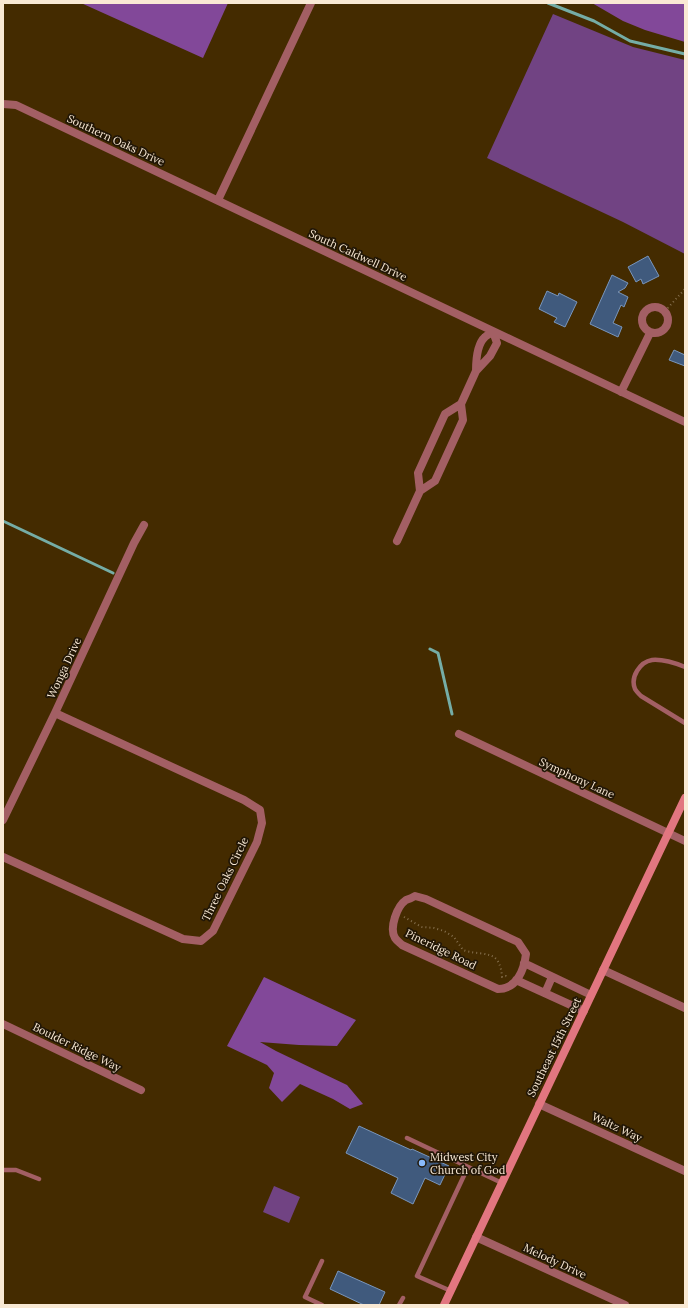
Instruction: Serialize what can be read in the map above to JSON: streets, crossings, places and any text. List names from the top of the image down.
{
  "streets": {
    "main road": ["Southeast 15th Street"],
    "street": [
      "Southern Oaks Drive",
      "South Caldwell Drive",
      "Wonga Drive",
      "Symphony Lane",
      "Three Oaks Circle",
      "Pineridge Road",
      "Boulder Ridge Way",
      "Waltz Way",
      "Melody Drive"
    ]
  },
  "crossings": [
    ["Southern Oaks Drive", "South Caldwell Drive"],
    ["Wonga Drive", "Three Oaks Circle"],
    ["Symphony Lane", "Southeast 15th Street"],
    ["Southeast 15th Street", "Waltz Way"],
    ["Southeast 15th Street", "Melody Drive"]
  ],
  "places": ["Midwest City Church of God"]
}
